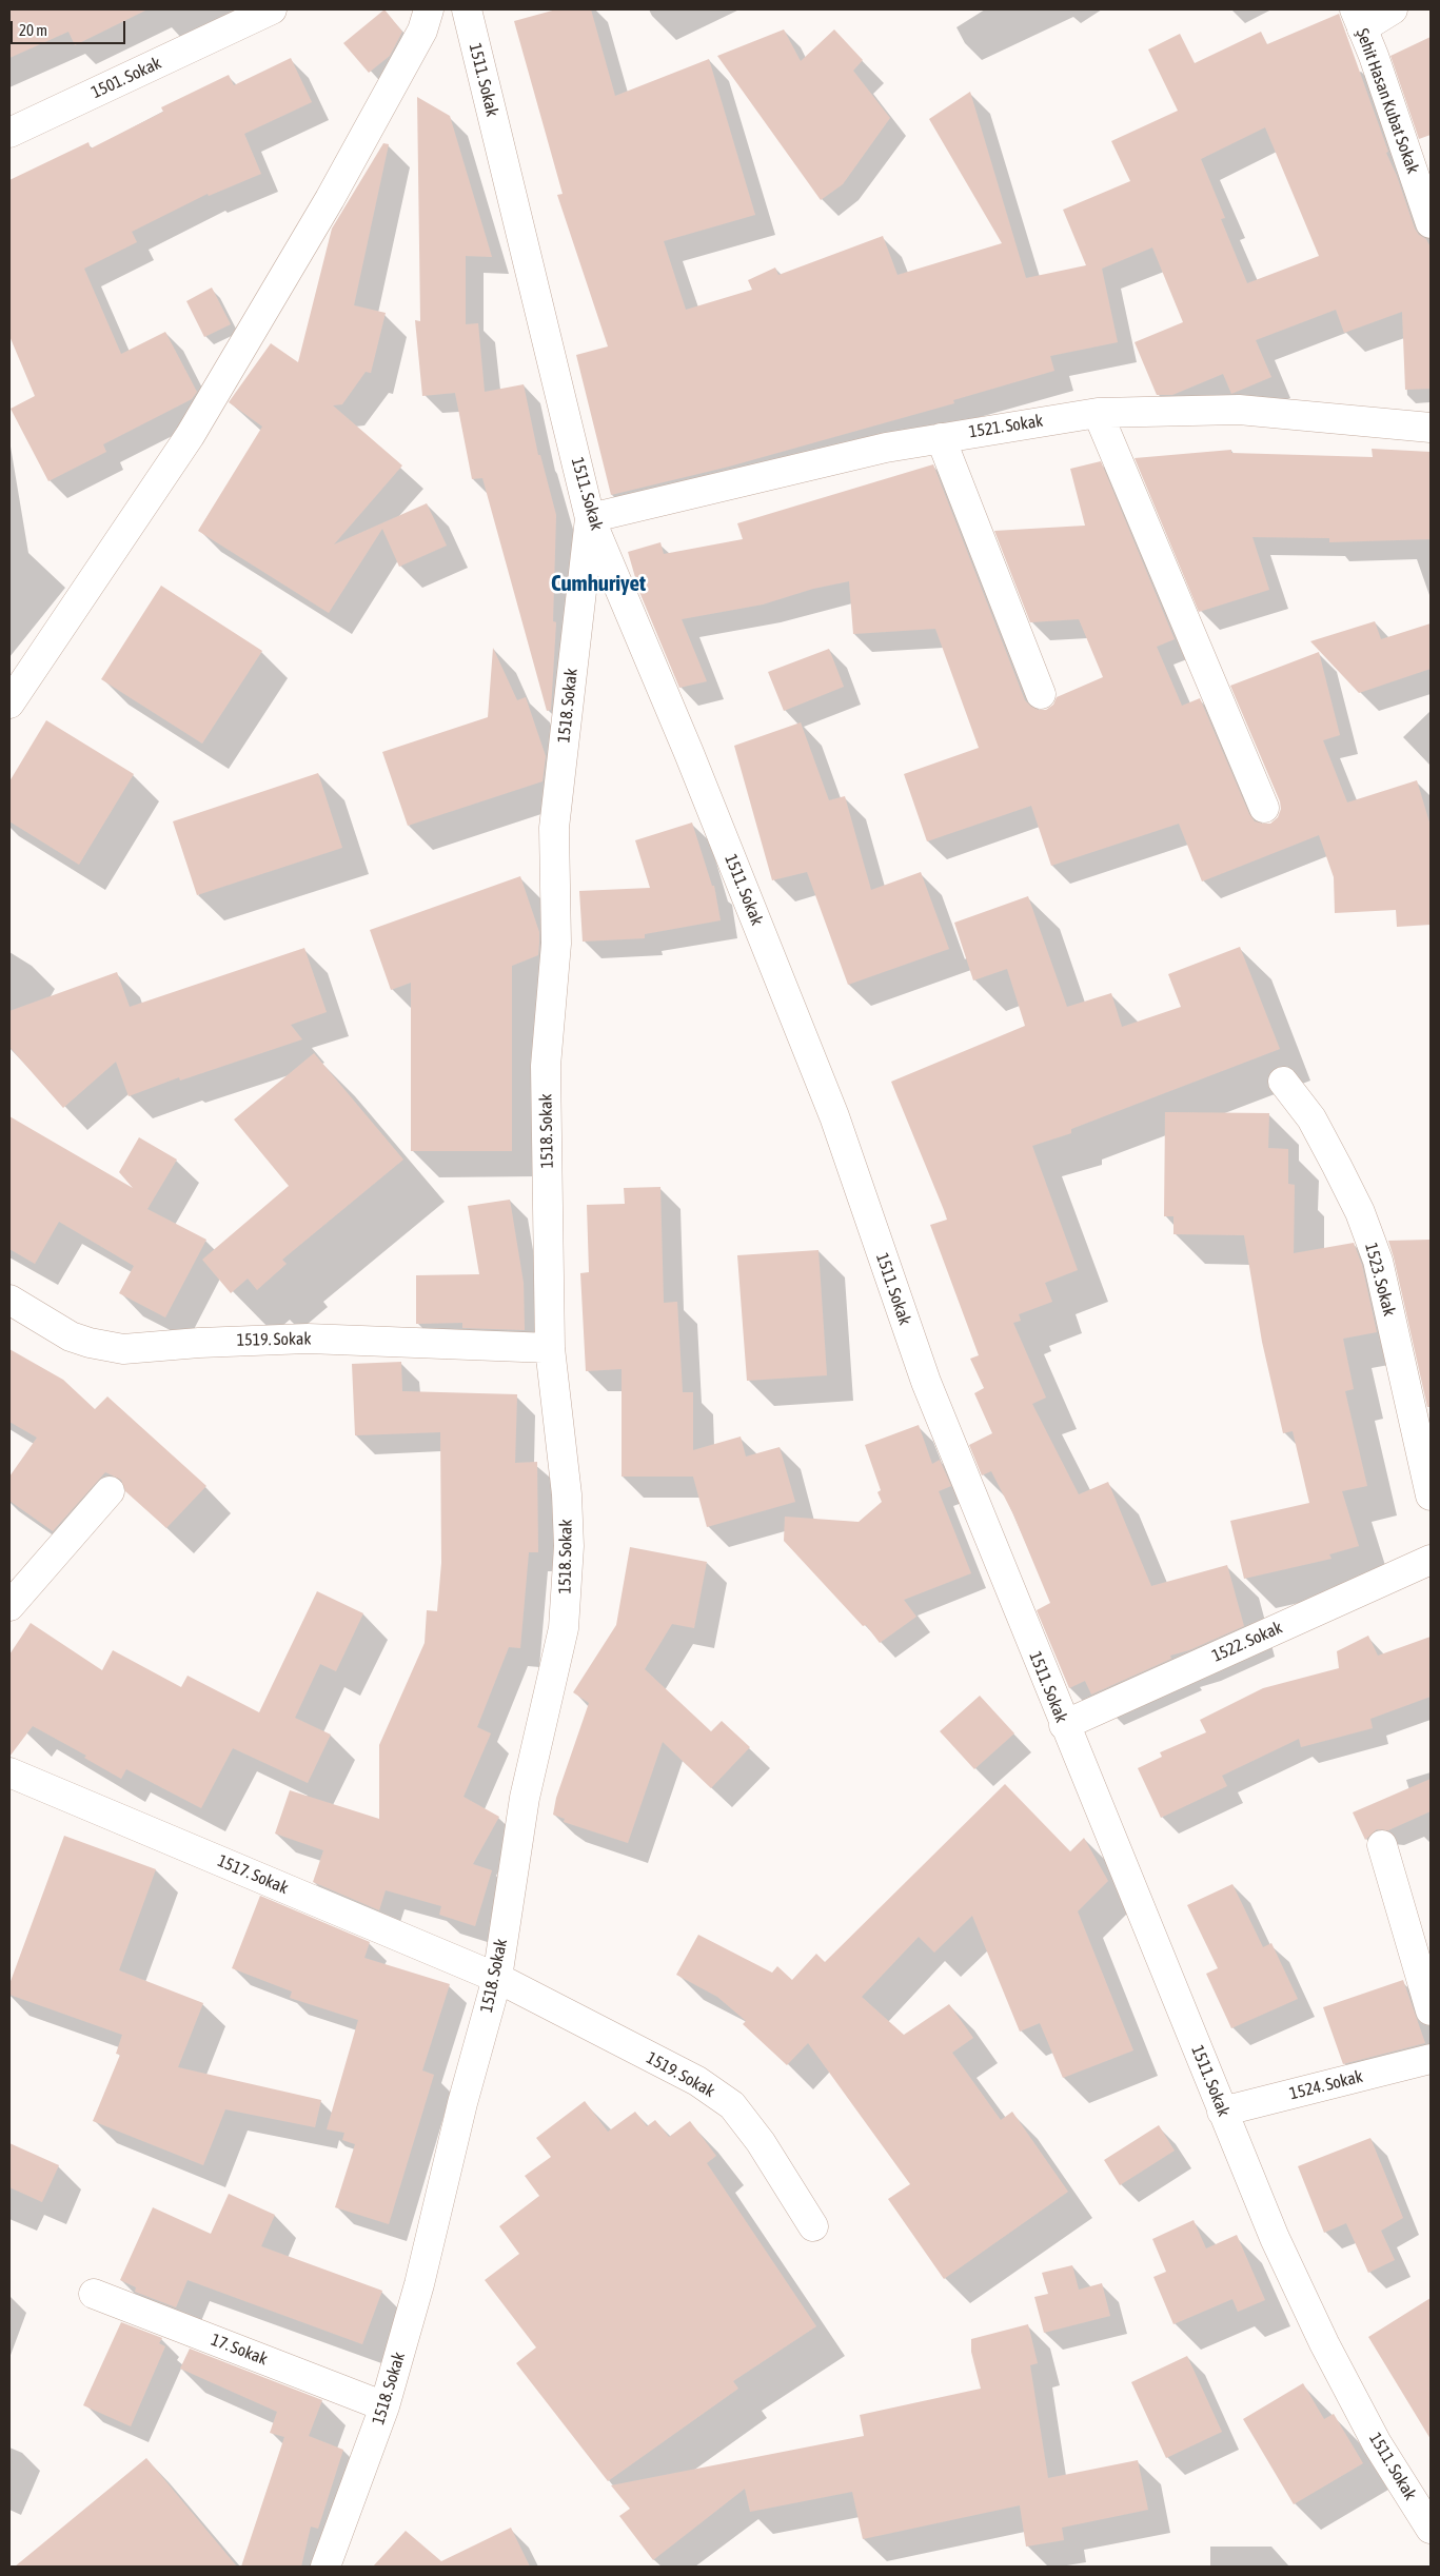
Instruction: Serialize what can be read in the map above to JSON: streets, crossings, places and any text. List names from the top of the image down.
{
  "streets": {
    "street": [
      "1501. Sokak",
      "1511. Sokak",
      "Şehit Hasan Kubat Sokak",
      "1521. Sokak",
      "1518. Sokak",
      "1523. Sokak",
      "1519. Sokak",
      "1522. Sokak",
      "1517. Sokak",
      "1524. Sokak",
      "17. Sokak"
    ]
  },
  "crossings": [
    ["1511. Sokak", "1521. Sokak"],
    ["1511. Sokak", "1518. Sokak"],
    ["1511. Sokak", "1522. Sokak"],
    ["1511. Sokak", "1524. Sokak"],
    ["1521. Sokak", "1518. Sokak"],
    ["1518. Sokak", "1519. Sokak"],
    ["1518. Sokak", "1517. Sokak"],
    ["1518. Sokak", "17. Sokak"],
    ["1519. Sokak", "1517. Sokak"]
  ],
  "districts": ["Cumhuriyet"],
  "scale_bar": "20 m"
}
